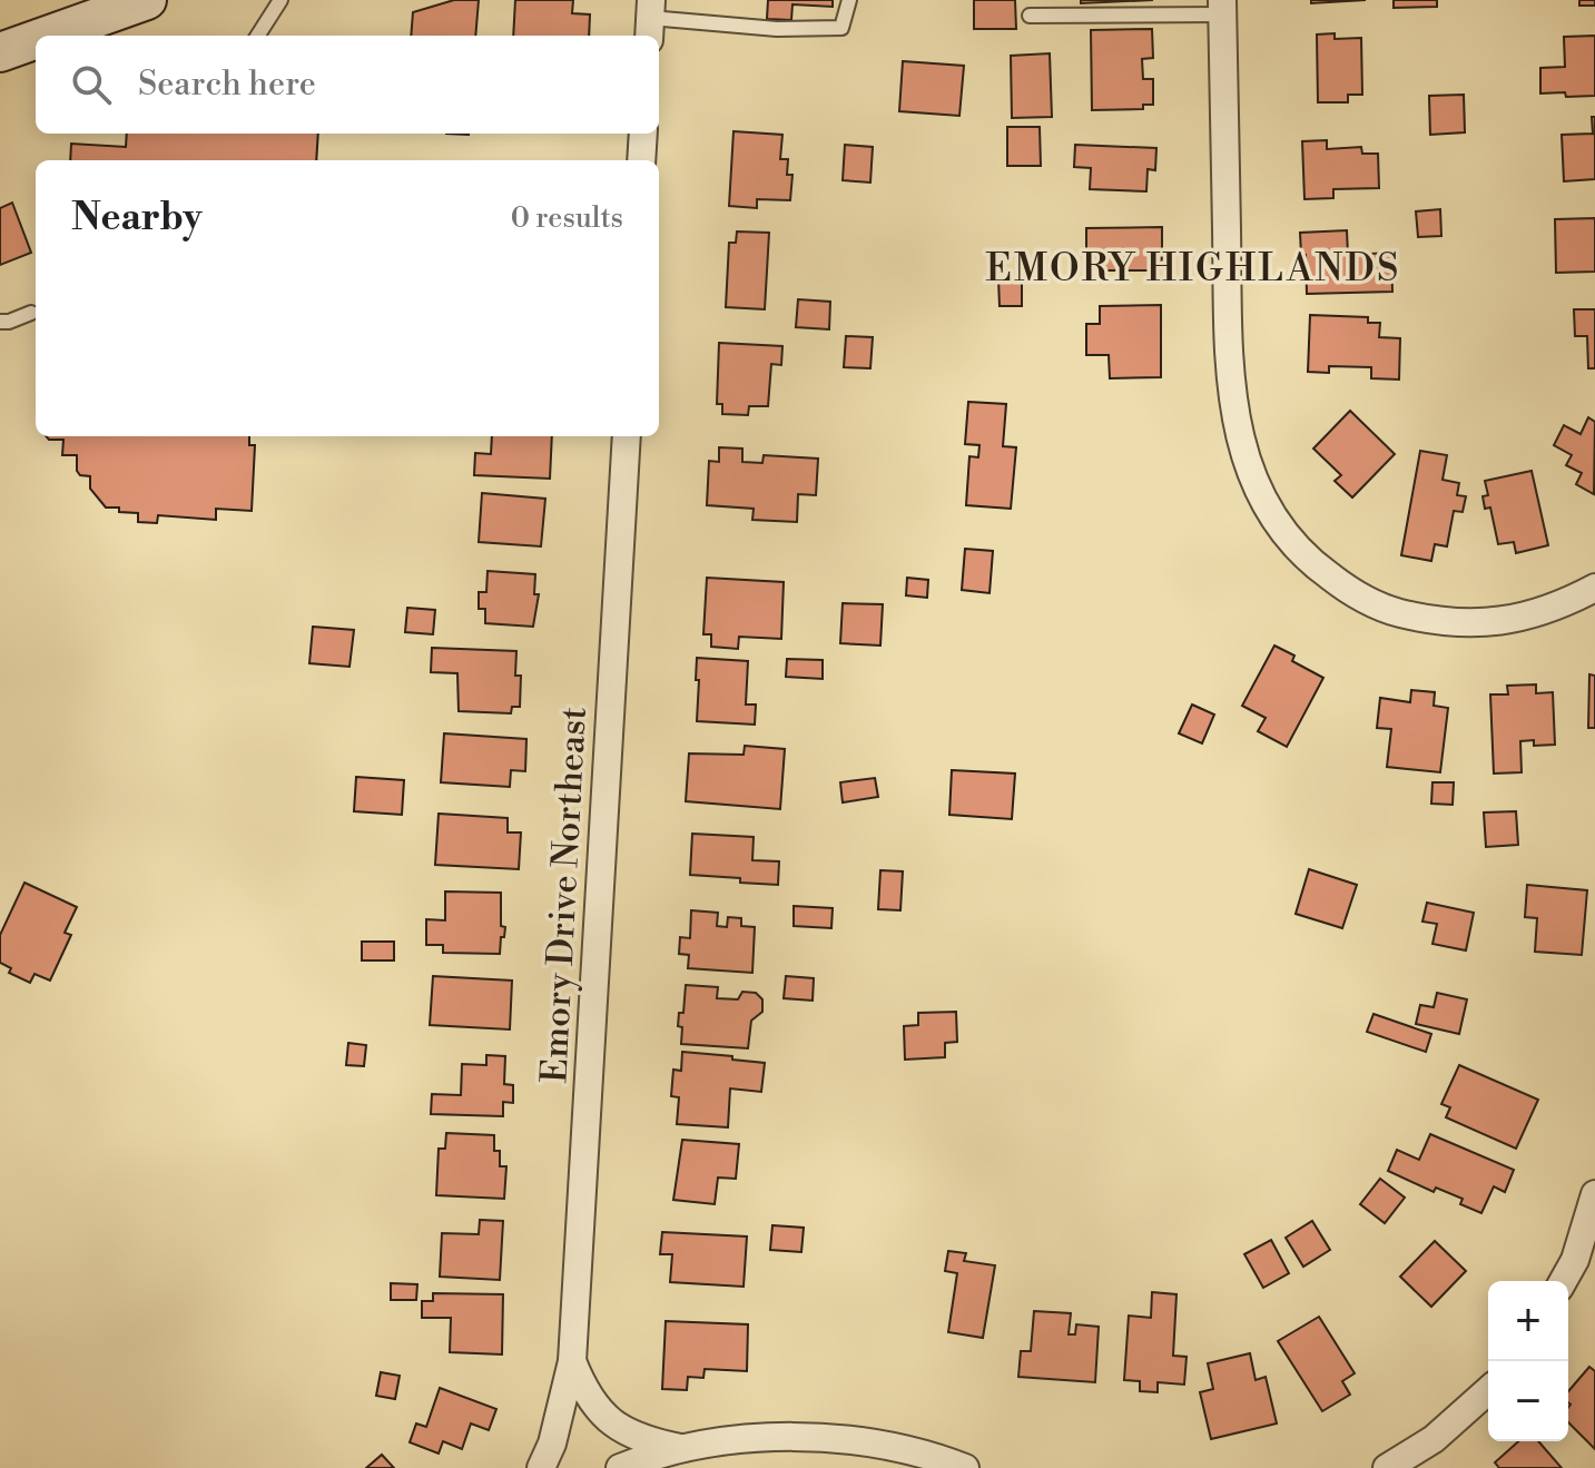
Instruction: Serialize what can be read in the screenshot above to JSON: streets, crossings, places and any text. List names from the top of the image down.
{
  "streets": {
    "street": ["Emory Drive Northeast"]
  },
  "districts": ["EMORY HIGHLANDS"],
  "page": {
    "search": "Search here",
    "heading": ["Nearby", "0 results"],
    "map_buttons": ["+", "−"]
  }
}
